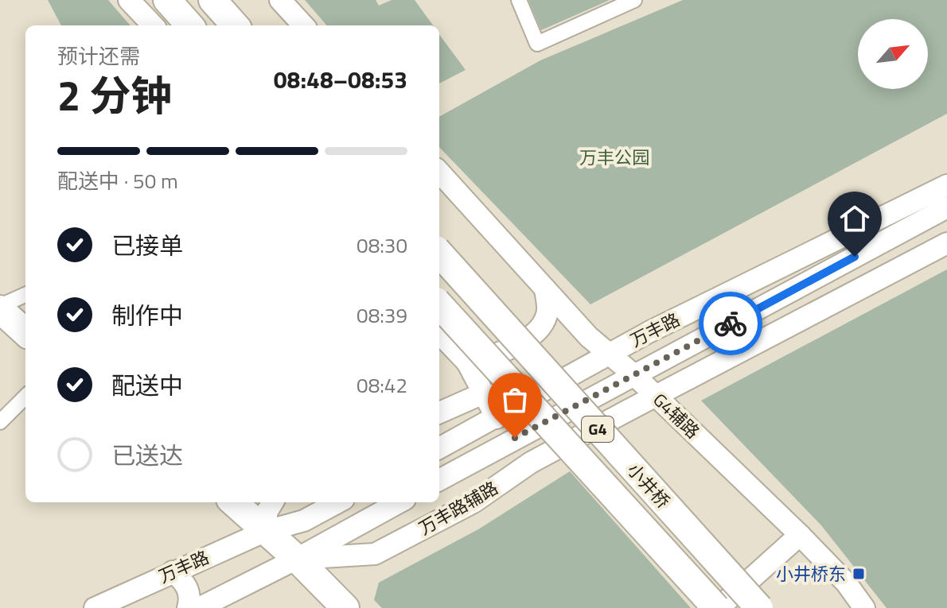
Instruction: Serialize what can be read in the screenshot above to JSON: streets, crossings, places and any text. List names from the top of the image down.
{
  "streets": {
    "highway": ["G4", "小井桥"],
    "street": ["万丰路", "G4辅路", "万丰路辅路"]
  },
  "crossings": [
    ["万丰路", "G4辅路"],
    ["G4辅路", "万丰路辅路"]
  ],
  "parks": ["万丰公园"],
  "places": {
    "transit": ["小井桥东"]
  },
  "north": "top right",
  "page": {
    "heading": ["2 分钟", "预计还需", "08:48–08:53"],
    "bar": "配送中 · 50 m",
    "list": [
      ["已接单", "08:30"],
      ["制作中", "08:39"],
      ["配送中", "08:42"],
      "已送达"
    ]
  }
}
